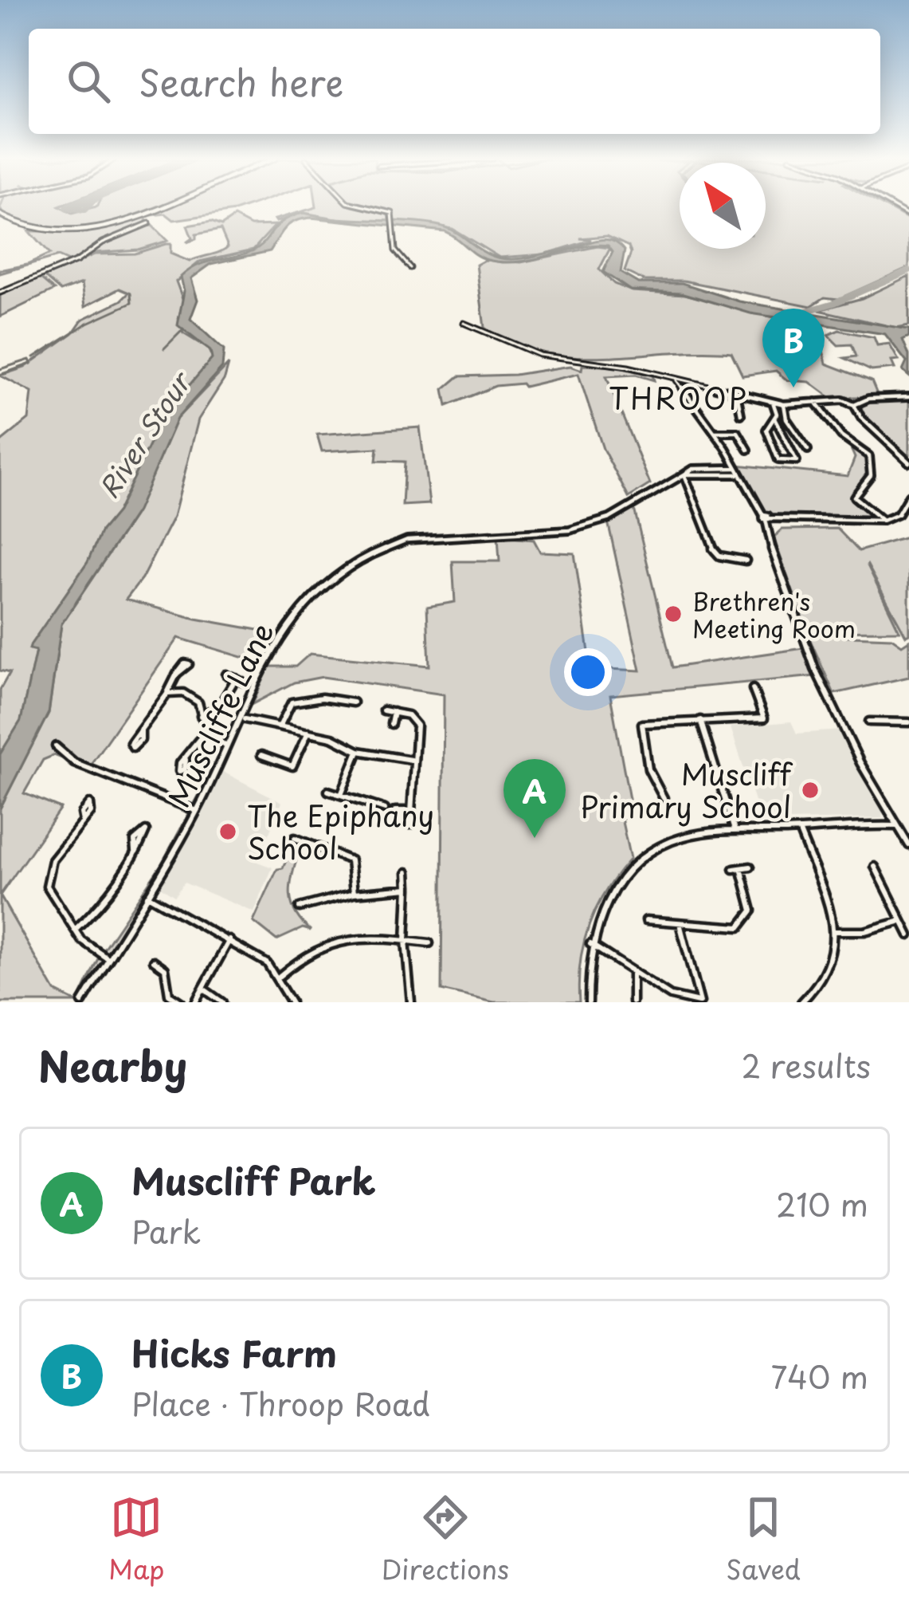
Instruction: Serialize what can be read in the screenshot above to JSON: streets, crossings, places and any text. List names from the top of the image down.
{
  "streets": {
    "street": ["Muscliffe Lane"]
  },
  "districts": ["THROOP"],
  "water": ["River Stour"],
  "places": ["Brethren's Meeting Room", "Muscliff Primary School", "The Epiphany School"],
  "north": "top left",
  "page": {
    "search": "Search here",
    "pins": ["B", "A"],
    "heading": ["Nearby", "2 results"],
    "list": [
      {
        "mark": "A",
        "name": "Muscliff Park",
        "note": "Park",
        "value": "210 m"
      },
      {
        "mark": "B",
        "name": "Hicks Farm",
        "note": "Place · Throop Road",
        "value": "740 m"
      }
    ],
    "nav": ["Map", "Directions", "Saved"]
  }
}
